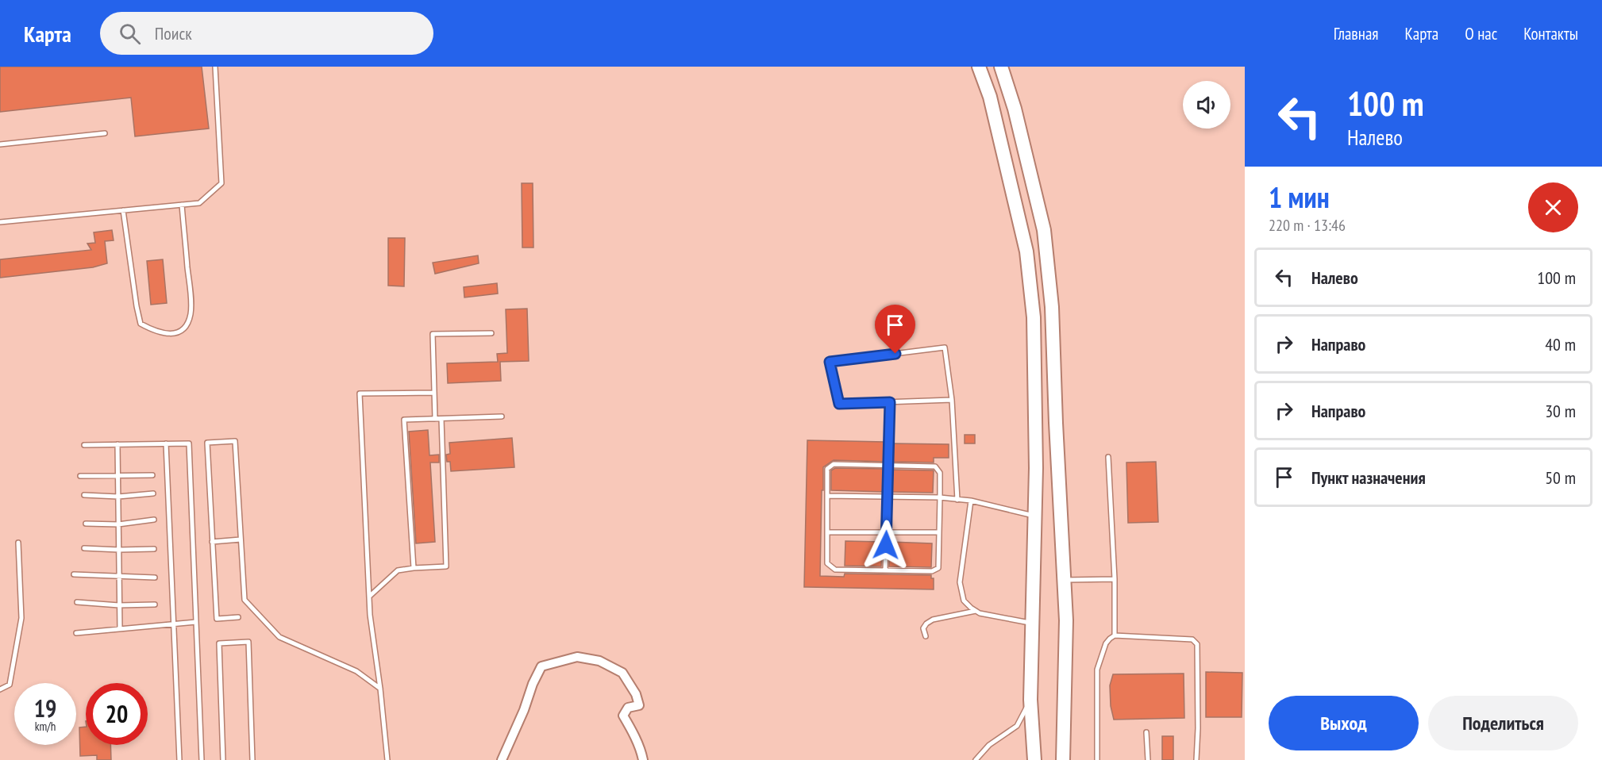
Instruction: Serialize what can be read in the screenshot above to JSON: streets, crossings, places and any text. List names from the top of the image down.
{
  "page": {
    "header": "Карта",
    "search": "Поиск",
    "nav": [
      "Главная",
      "Карта",
      "О нас",
      "Контакты"
    ],
    "turn": ["100 m", "Налево"],
    "heading": ["1 мин", "220 m · 13:46"],
    "list": [
      {
        "name": "Налево",
        "value": "100 m"
      },
      {
        "name": "Направо",
        "value": "40 m"
      },
      {
        "name": "Направо",
        "value": "30 m"
      },
      {
        "name": "Пункт назначения",
        "value": "50 m"
      }
    ],
    "speed": "19 km/h",
    "limit": "20",
    "buttons": ["Выход", "Поделиться"]
  }
}
